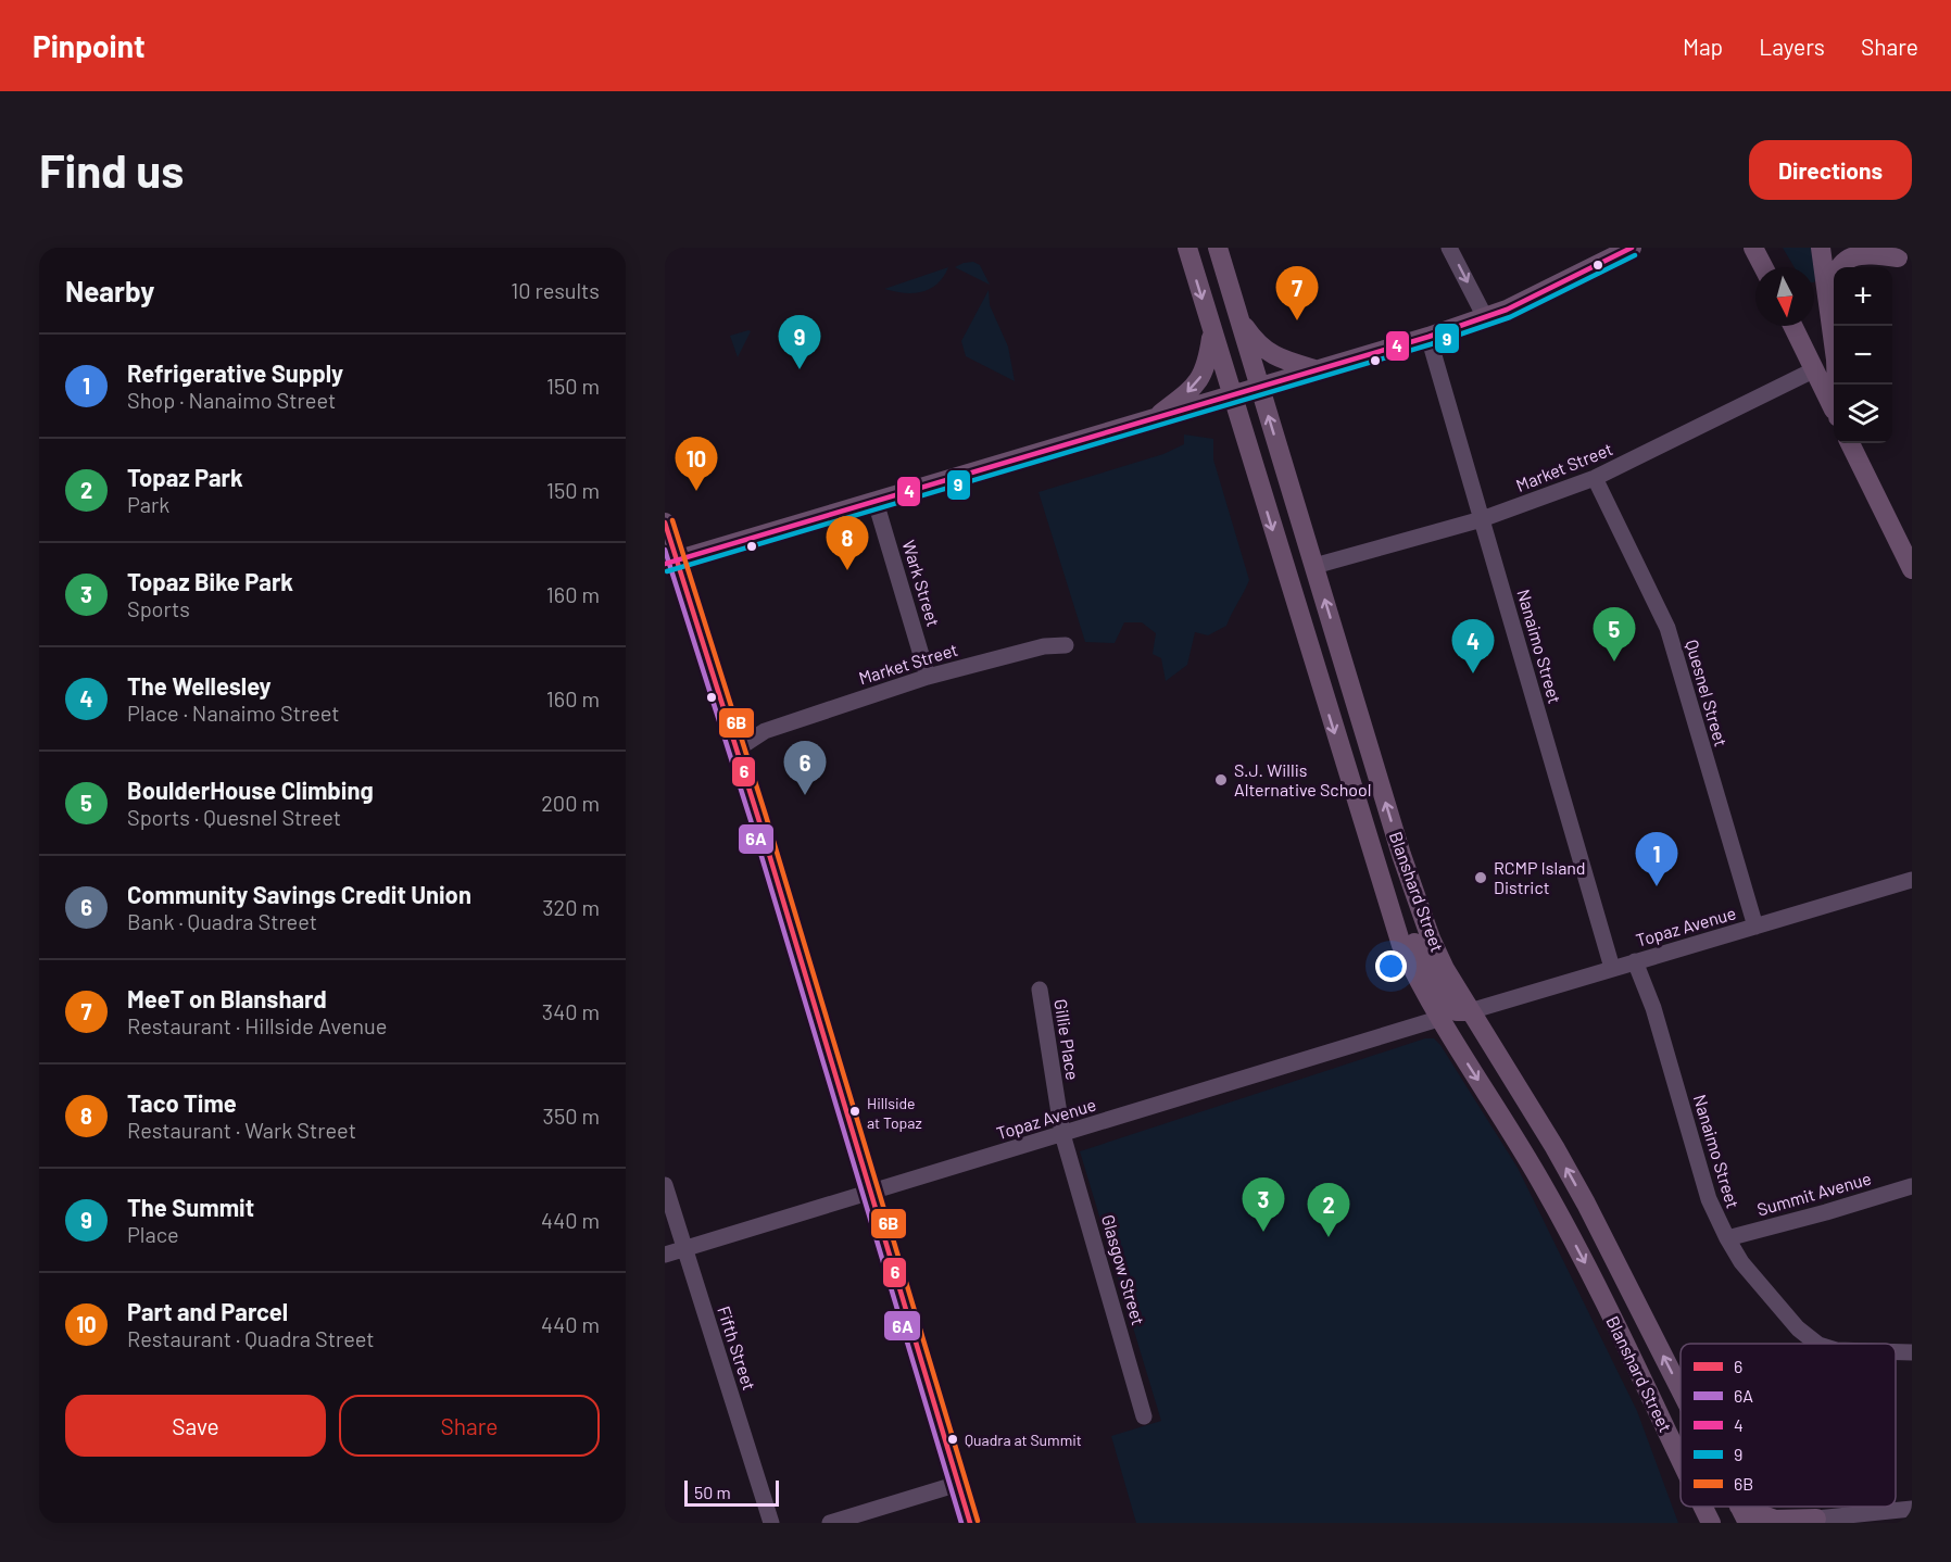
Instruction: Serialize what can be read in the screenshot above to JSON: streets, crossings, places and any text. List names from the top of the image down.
{
  "streets": {
    "main road": ["Blanshard Street"],
    "street": [
      "Market Street",
      "Wark Street",
      "Nanaimo Street",
      "Quesnel Street",
      "Topaz Avenue",
      "Gillie Place",
      "Summit Avenue",
      "Glasgow Street",
      "Fifth Street"
    ]
  },
  "crossings": [
    ["Market Street", "Wark Street"],
    ["Market Street", "Nanaimo Street"],
    ["Market Street", "Quesnel Street"],
    ["Market Street", "Blanshard Street"],
    ["Nanaimo Street", "Topaz Avenue"],
    ["Nanaimo Street", "Summit Avenue"],
    ["Quesnel Street", "Topaz Avenue"],
    ["Blanshard Street", "Topaz Avenue"],
    ["Topaz Avenue", "Gillie Place"],
    ["Topaz Avenue", "Glasgow Street"],
    ["Topaz Avenue", "Fifth Street"],
    ["Gillie Place", "Glasgow Street"]
  ],
  "places": [
    "S.J. Willis Alternative School",
    "RCMP Island District",
    "Hillside at Topaz",
    "Quadra at Summit"
  ],
  "lines": [
    "transit line 4",
    "transit line 9",
    "transit line 6B",
    "transit line 6",
    "transit line 6A"
  ],
  "legend": [
    "6",
    "6A",
    "4",
    "9",
    "6B"
  ],
  "scale_bar": "50 m",
  "north": "bottom",
  "page": {
    "header": "Pinpoint",
    "nav": ["Map", "Layers", "Share"],
    "buttons": [
      "Directions",
      ["Save", "Share"]
    ],
    "title": "Find us",
    "heading": ["Nearby", "10 results"],
    "pins": [
      "7",
      "9",
      "10",
      "8",
      "5",
      "4",
      "6",
      "1",
      "3",
      "2"
    ],
    "map_buttons": ["+", "−"],
    "list": [
      {
        "mark": "1",
        "name": "Refrigerative Supply",
        "note": "Shop · Nanaimo Street",
        "value": "150 m"
      },
      {
        "mark": "2",
        "name": "Topaz Park",
        "note": "Park",
        "value": "150 m"
      },
      {
        "mark": "3",
        "name": "Topaz Bike Park",
        "note": "Sports",
        "value": "160 m"
      },
      {
        "mark": "4",
        "name": "The Wellesley",
        "note": "Place · Nanaimo Street",
        "value": "160 m"
      },
      {
        "mark": "5",
        "name": "BoulderHouse Climbing",
        "note": "Sports · Quesnel Street",
        "value": "200 m"
      },
      {
        "mark": "6",
        "name": "Community Savings Credit Union",
        "note": "Bank · Quadra Street",
        "value": "320 m"
      },
      {
        "mark": "7",
        "name": "MeeT on Blanshard",
        "note": "Restaurant · Hillside Avenue",
        "value": "340 m"
      },
      {
        "mark": "8",
        "name": "Taco Time",
        "note": "Restaurant · Wark Street",
        "value": "350 m"
      },
      {
        "mark": "9",
        "name": "The Summit",
        "note": "Place",
        "value": "440 m"
      },
      {
        "mark": "10",
        "name": "Part and Parcel",
        "note": "Restaurant · Quadra Street",
        "value": "440 m"
      }
    ],
    "scale": "50 m"
  }
}
